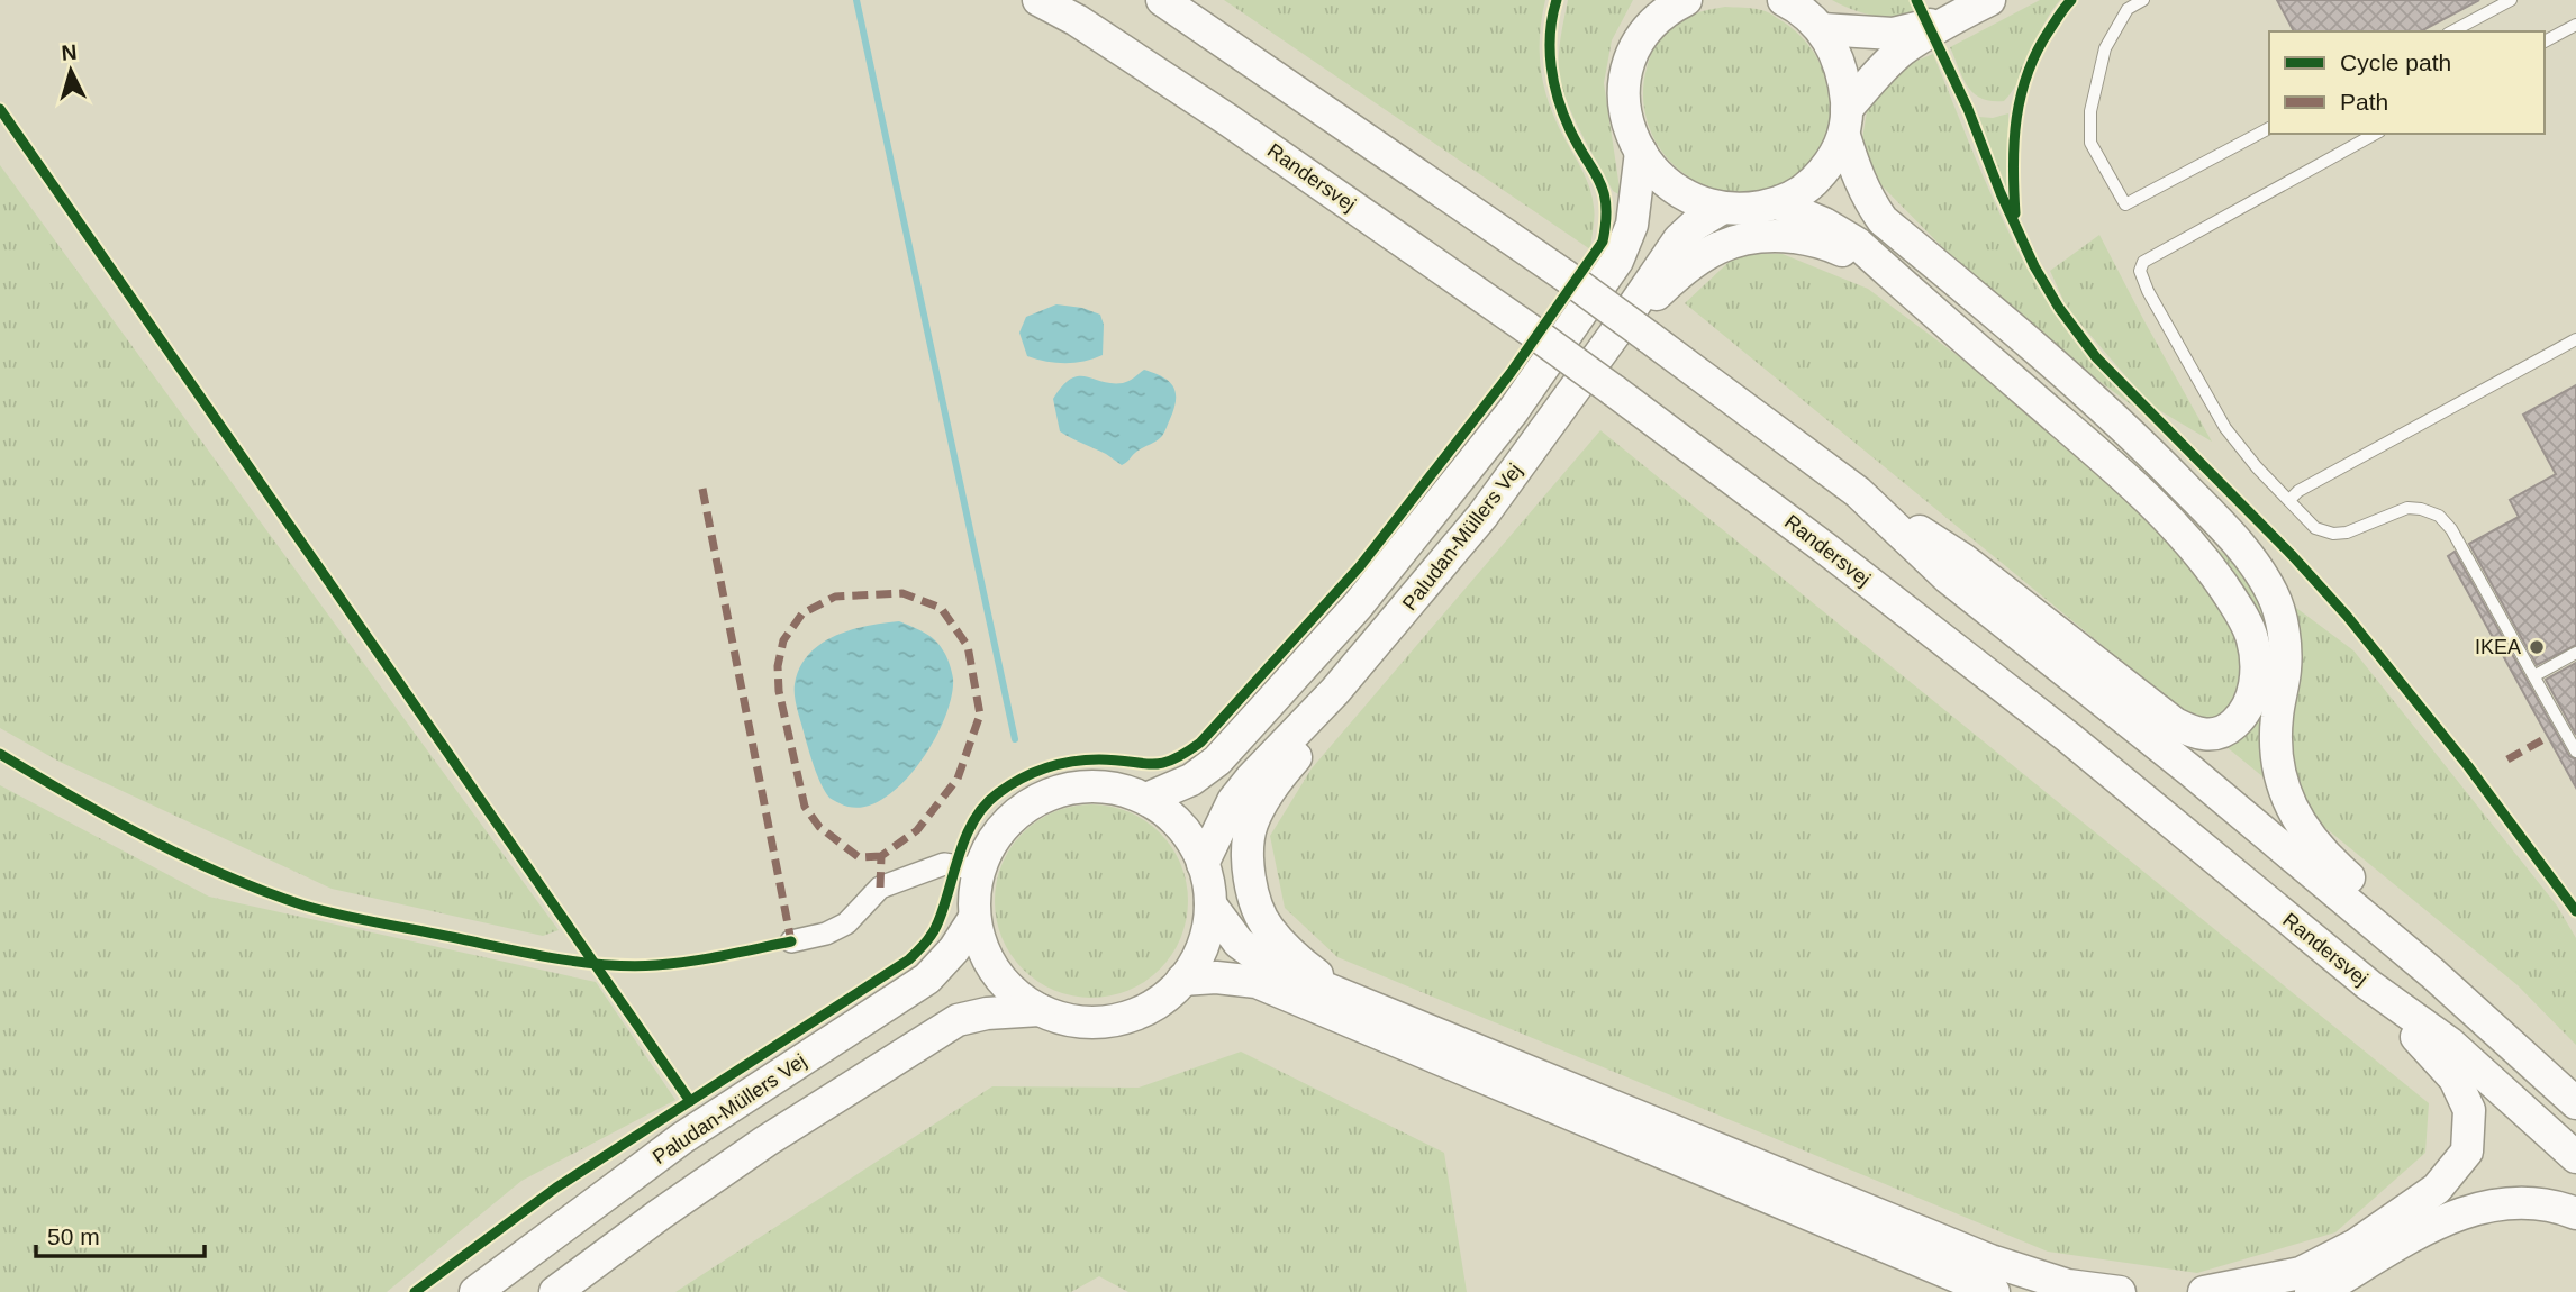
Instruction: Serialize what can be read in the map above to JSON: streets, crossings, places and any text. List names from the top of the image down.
{
  "streets": {
    "main road": ["Randersvej", "Paludan-Müllers Vej"]
  },
  "places": ["IKEA"],
  "legend": ["Cycle path", "Path"],
  "scale_bar": "50 m",
  "north": "top"
}
